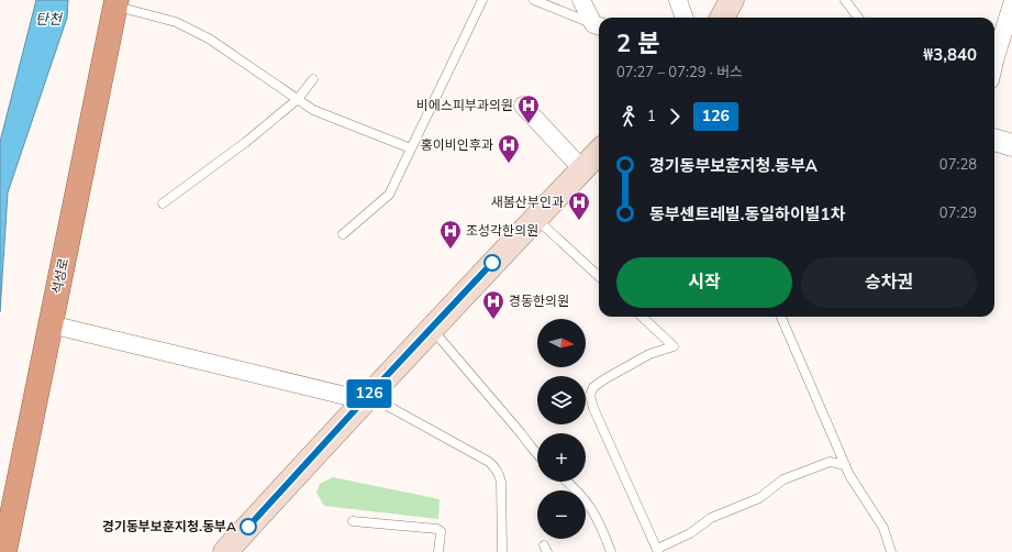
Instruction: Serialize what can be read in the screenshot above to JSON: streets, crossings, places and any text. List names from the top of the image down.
{
  "streets": {
    "highway": ["석성로"]
  },
  "water": ["탄천"],
  "places": {
    "hospital": [
      "비에스피부과의원",
      "홍이비인후과",
      "새봄산부인과",
      "조성각한의원",
      "경동한의원"
    ],
    "other": ["경기동부보훈지청.동부A"]
  },
  "lines": ["bus line 126"],
  "north": "right",
  "page": {
    "on_map": "126",
    "heading": ["2 분", "07:27 – 07:29 · 버스", "₩3,840"],
    "legs": ["1", "126"],
    "list": [
      {
        "name": "경기동부보훈지청.동부A",
        "value": "07:28"
      },
      {
        "name": "동부센트레빌.동일하이빌1차",
        "value": "07:29"
      }
    ],
    "buttons": ["시작", "승차권"],
    "map_buttons": ["+", "−"]
  }
}
